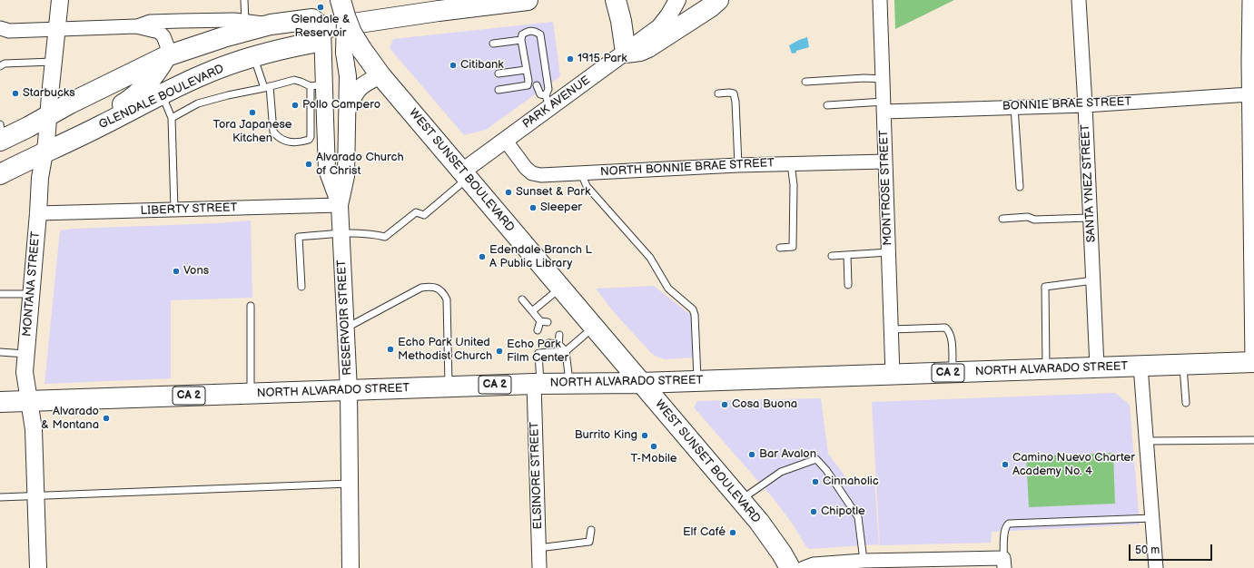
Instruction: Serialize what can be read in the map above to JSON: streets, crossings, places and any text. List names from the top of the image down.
{
  "streets": {
    "main road": [
      "GLENDALE BOULEVARD",
      "WEST SUNSET BOULEVARD",
      "NORTH ALVARADO STREET",
      "CA 2"
    ],
    "street": [
      "PARK AVENUE",
      "BONNIE BRAE STREET",
      "NORTH BONNIE BRAE STREET",
      "SANTA YNEZ STREET",
      "MONTROSE STREET",
      "LIBERTY STREET",
      "MONTANA STREET",
      "RESERVOIR STREET",
      "ELSINORE STREET"
    ]
  },
  "crossings": [
    ["GLENDALE BOULEVARD", "MONTANA STREET"],
    ["PARK AVENUE", "NORTH BONNIE BRAE STREET"],
    ["PARK AVENUE", "WEST SUNSET BOULEVARD"],
    ["BONNIE BRAE STREET", "SANTA YNEZ STREET"],
    ["BONNIE BRAE STREET", "MONTROSE STREET"],
    ["NORTH BONNIE BRAE STREET", "MONTROSE STREET"],
    ["WEST SUNSET BOULEVARD", "RESERVOIR STREET"],
    ["WEST SUNSET BOULEVARD", "NORTH ALVARADO STREET"],
    ["SANTA YNEZ STREET", "NORTH ALVARADO STREET"],
    ["MONTROSE STREET", "NORTH ALVARADO STREET"],
    ["LIBERTY STREET", "MONTANA STREET"],
    ["LIBERTY STREET", "RESERVOIR STREET"],
    ["MONTANA STREET", "NORTH ALVARADO STREET"],
    ["RESERVOIR STREET", "NORTH ALVARADO STREET"],
    ["NORTH ALVARADO STREET", "ELSINORE STREET"]
  ],
  "places": [
    "Glendale & Reservoir",
    "1915 Park",
    "Citibank",
    "Starbucks",
    "Pollo Campero",
    "Tora Japanese Kitchen",
    "Alvarado Church of Christ",
    "Sunset & Park",
    "Sleeper",
    "Edendale Branch L A Public Library",
    "Vons",
    "Echo Park United Methodist Church",
    "Echo Park Film Center",
    "Cosa Buona",
    "Alvarado & Montana",
    "Burrito King",
    "T-Mobile",
    "Bar Avalon",
    "Camino Nuevo Charter Academy No. 4",
    "Cinnaholic",
    "Chipotle",
    "Elf Café"
  ],
  "scale_bar": "50 m"
}
